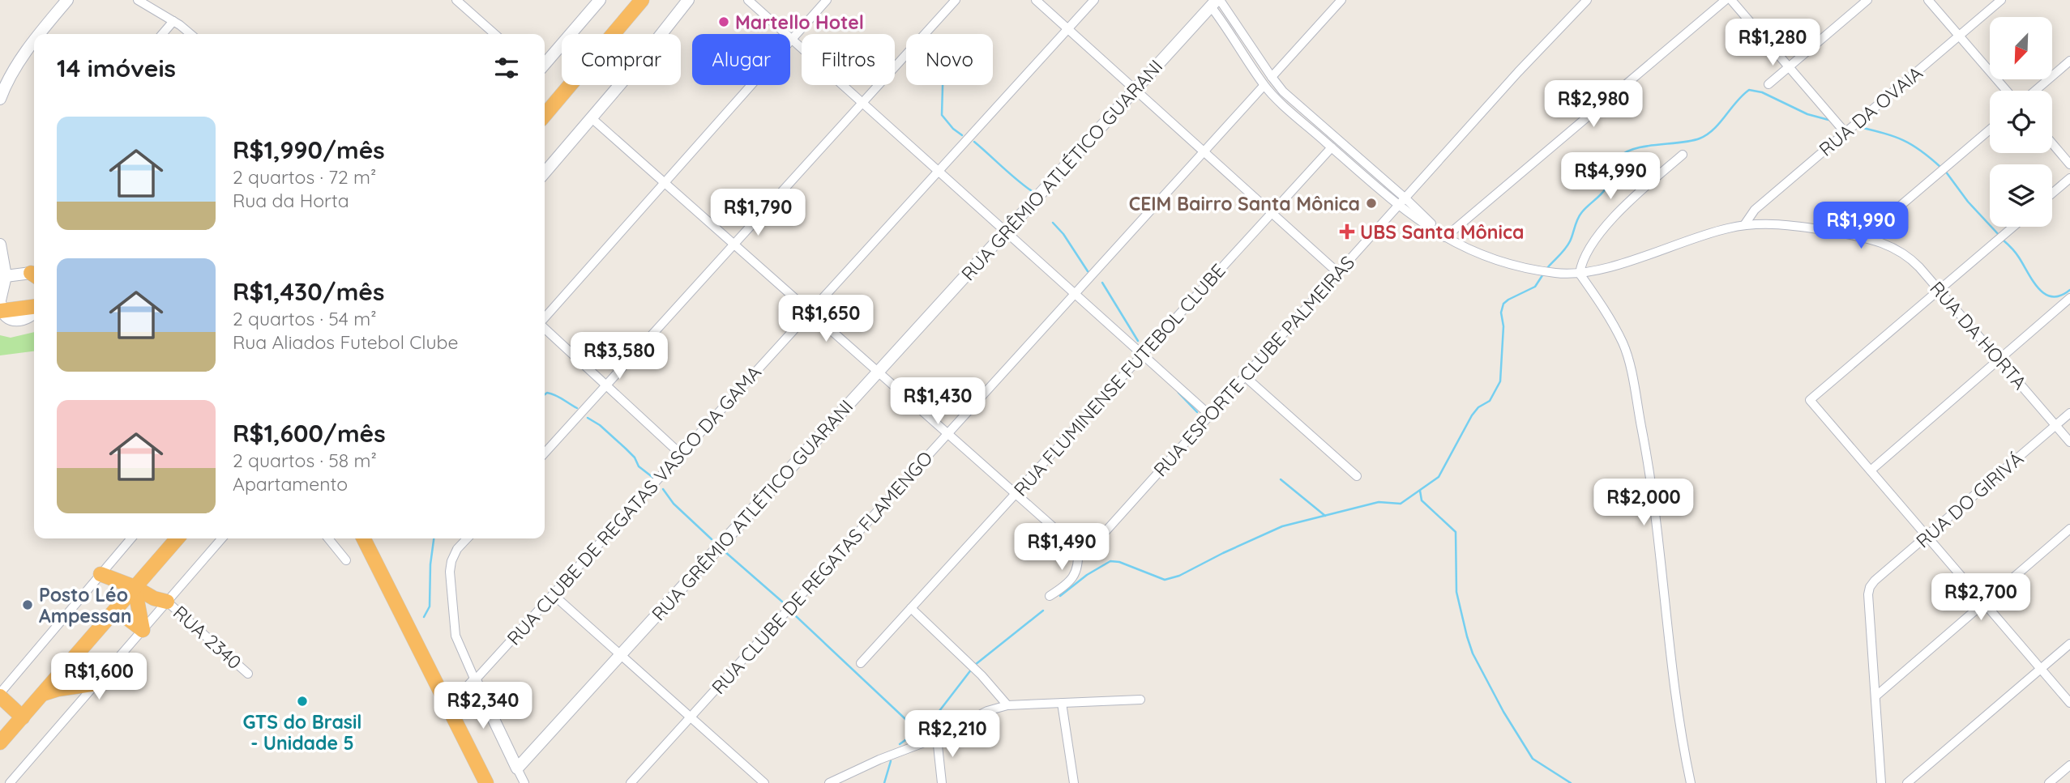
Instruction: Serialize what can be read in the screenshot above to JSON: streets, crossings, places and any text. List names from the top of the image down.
{
  "streets": {
    "street": [
      "RUA DA OVAIA",
      "RUA GRÊMIO ATLÉTICO GUARANI",
      "RUA DA HORTA",
      "RUA ESPORTE CLUBE PALMEIRAS",
      "RUA FLUMINENSE FUTEBOL CLUBE",
      "RUA DO GIRIVÁ",
      "RUA CLUBE DE REGATAS VASCO DA GAMA",
      "RUA CLUBE DE REGATAS FLAMENGO",
      "RUA 2340"
    ]
  },
  "crossings": [
    ["RUA DA OVAIA", "RUA DA HORTA"],
    ["RUA DA HORTA", "RUA DO GIRIVÁ"]
  ],
  "places": {
    "other": [
      "Martello Hotel",
      "CEIM Bairro Santa Mônica",
      "Posto Léo Ampessan",
      "GTS do Brasil - Unidade 5"
    ],
    "health": ["UBS Santa Mônica"]
  },
  "north": "bottom left",
  "page": {
    "price": [
      "R$1,280",
      "R$2,980",
      "R$4,990",
      "R$1,790",
      "R$1,990",
      "R$1,650",
      "R$3,580",
      "R$1,430",
      "R$2,000",
      "R$1,490",
      "R$2,700",
      "R$1,600",
      "R$2,340",
      "R$2,210"
    ],
    "chip": [
      "Comprar",
      "Alugar",
      "Filtros",
      "Novo"
    ],
    "heading": "14 imóveis",
    "list": [
      {
        "name": "R$1,990/mês",
        "note": "2 quartos · 72 m² · Rua da Horta"
      },
      {
        "name": "R$1,430/mês",
        "note": "2 quartos · 54 m² · Rua Aliados Futebol Clube"
      },
      {
        "name": "R$1,600/mês",
        "note": "2 quartos · 58 m² · Apartamento"
      }
    ]
  }
}
